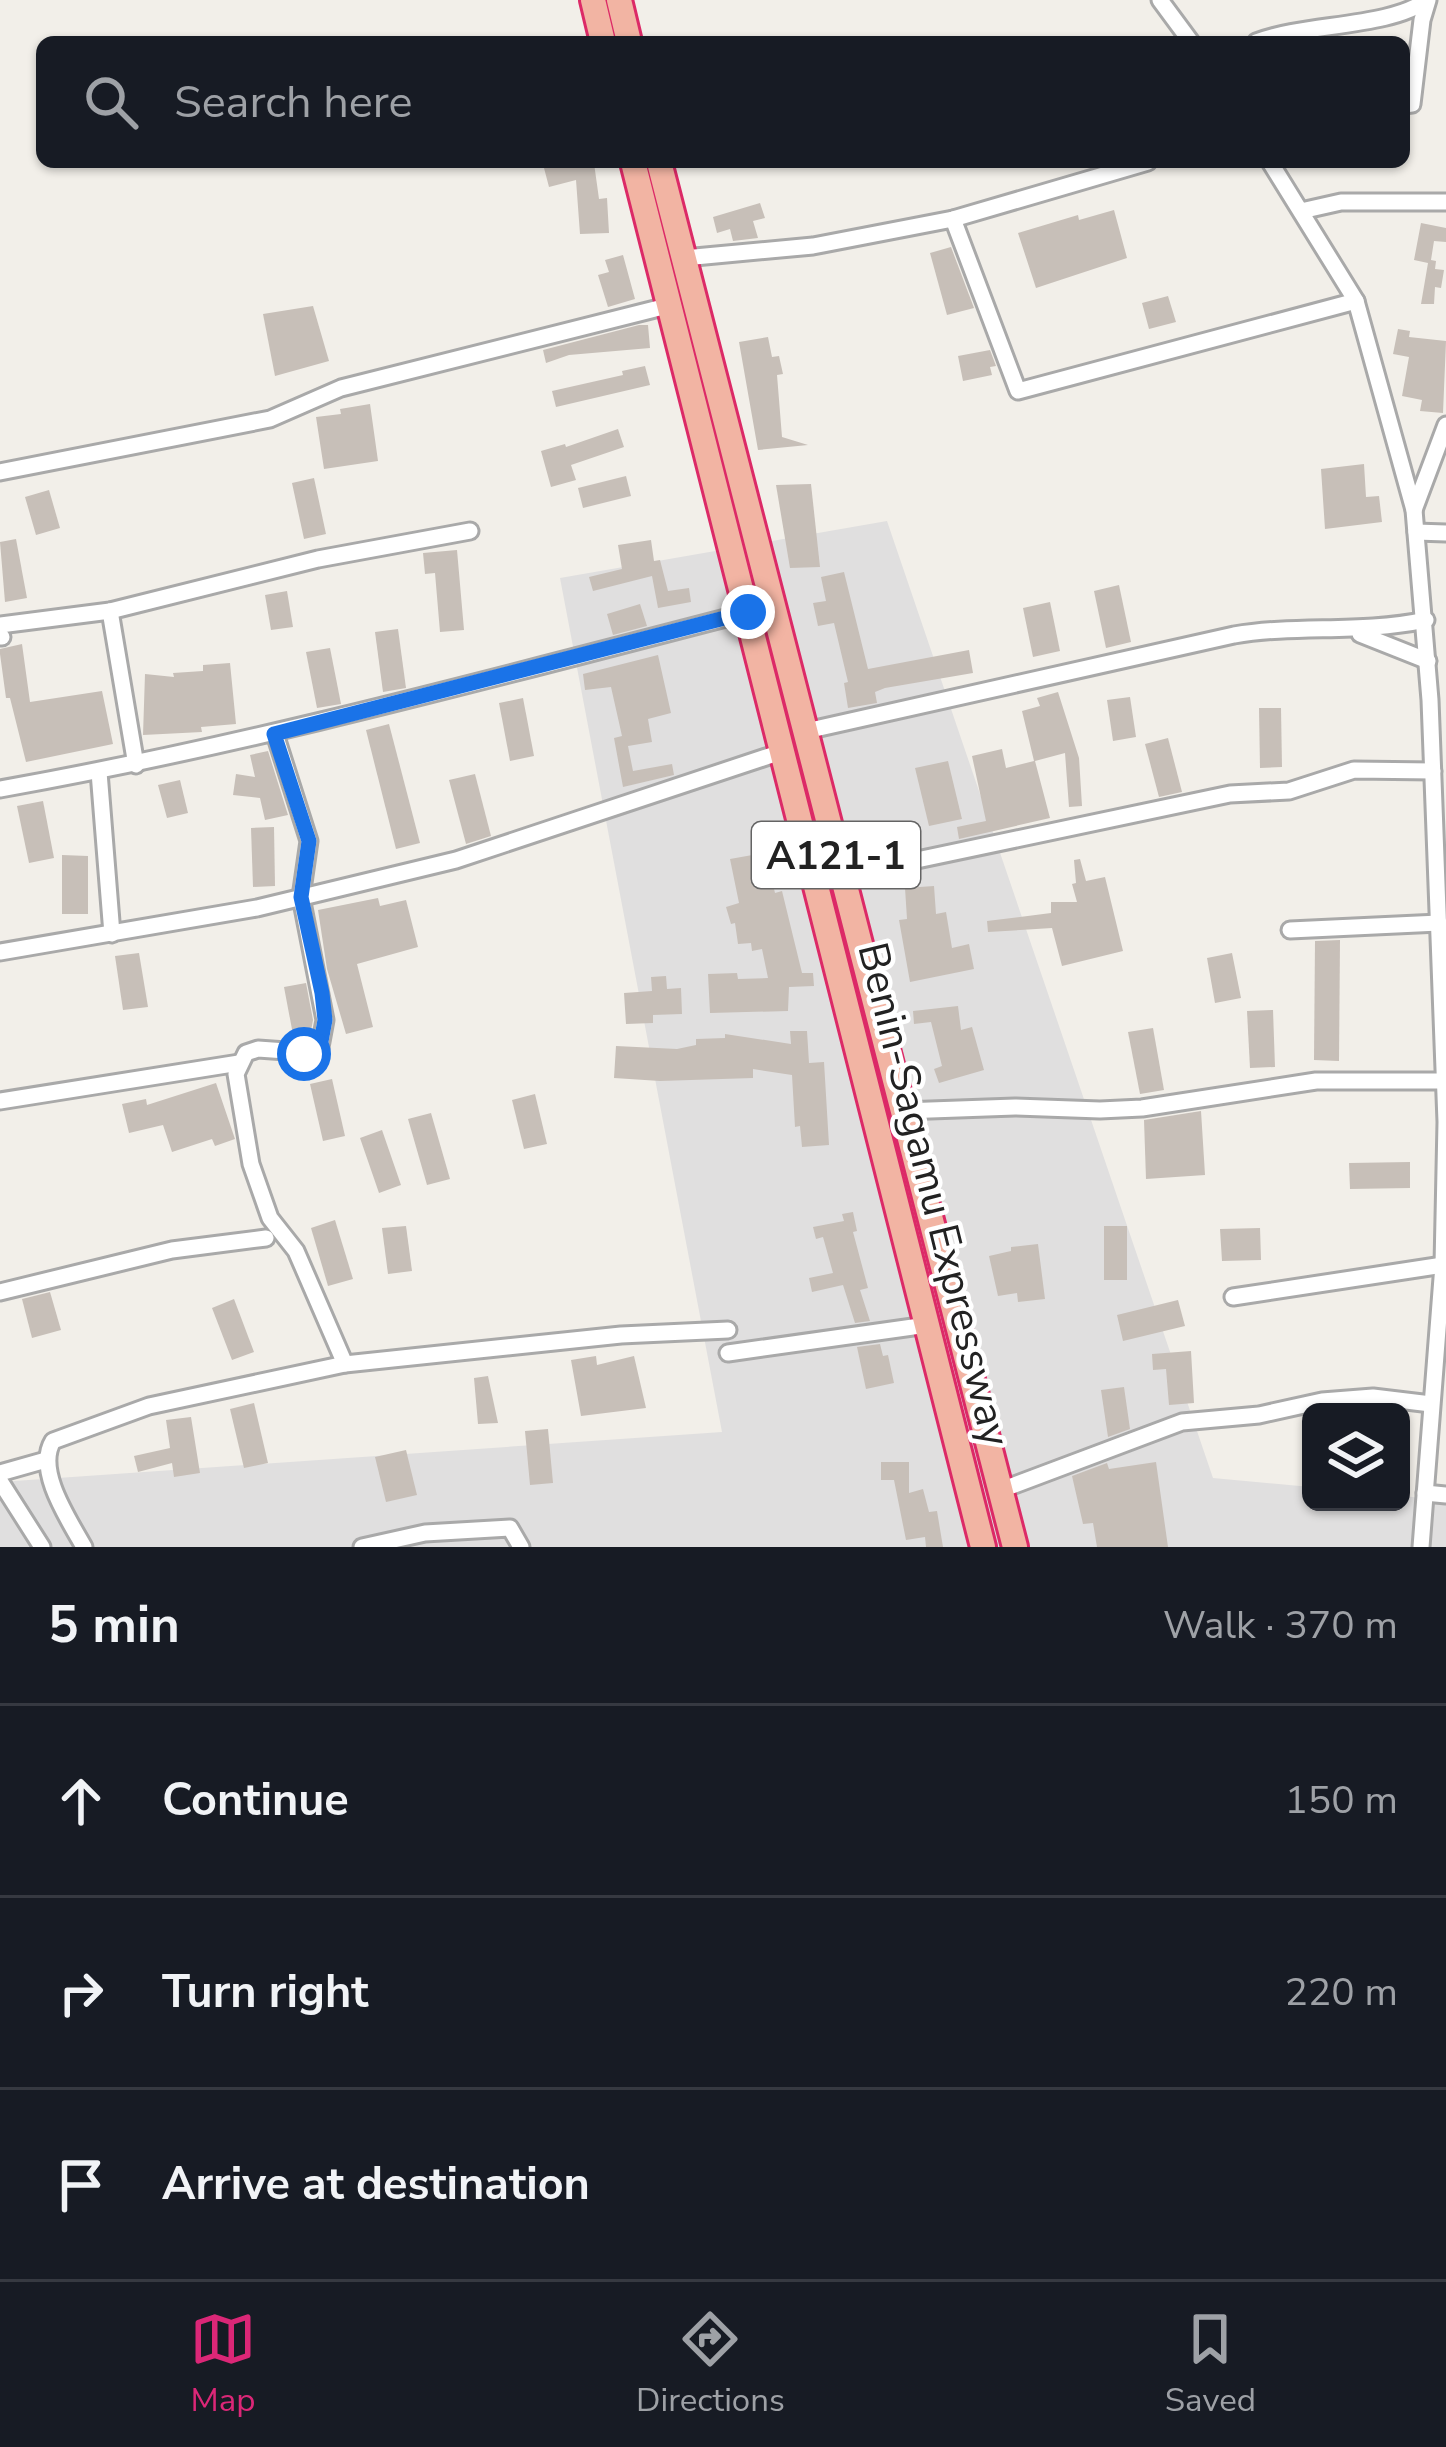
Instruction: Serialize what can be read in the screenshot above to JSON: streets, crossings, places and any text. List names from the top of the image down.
{
  "streets": {
    "highway": ["A121-1", "Benin-Sagamu Expressway"]
  },
  "page": {
    "search": "Search here",
    "heading": ["5 min", "Walk · 370 m"],
    "list": [
      ["Continue", "150 m"],
      ["Turn right", "220 m"],
      "Arrive at destination"
    ],
    "nav": ["Map", "Directions", "Saved"]
  }
}
